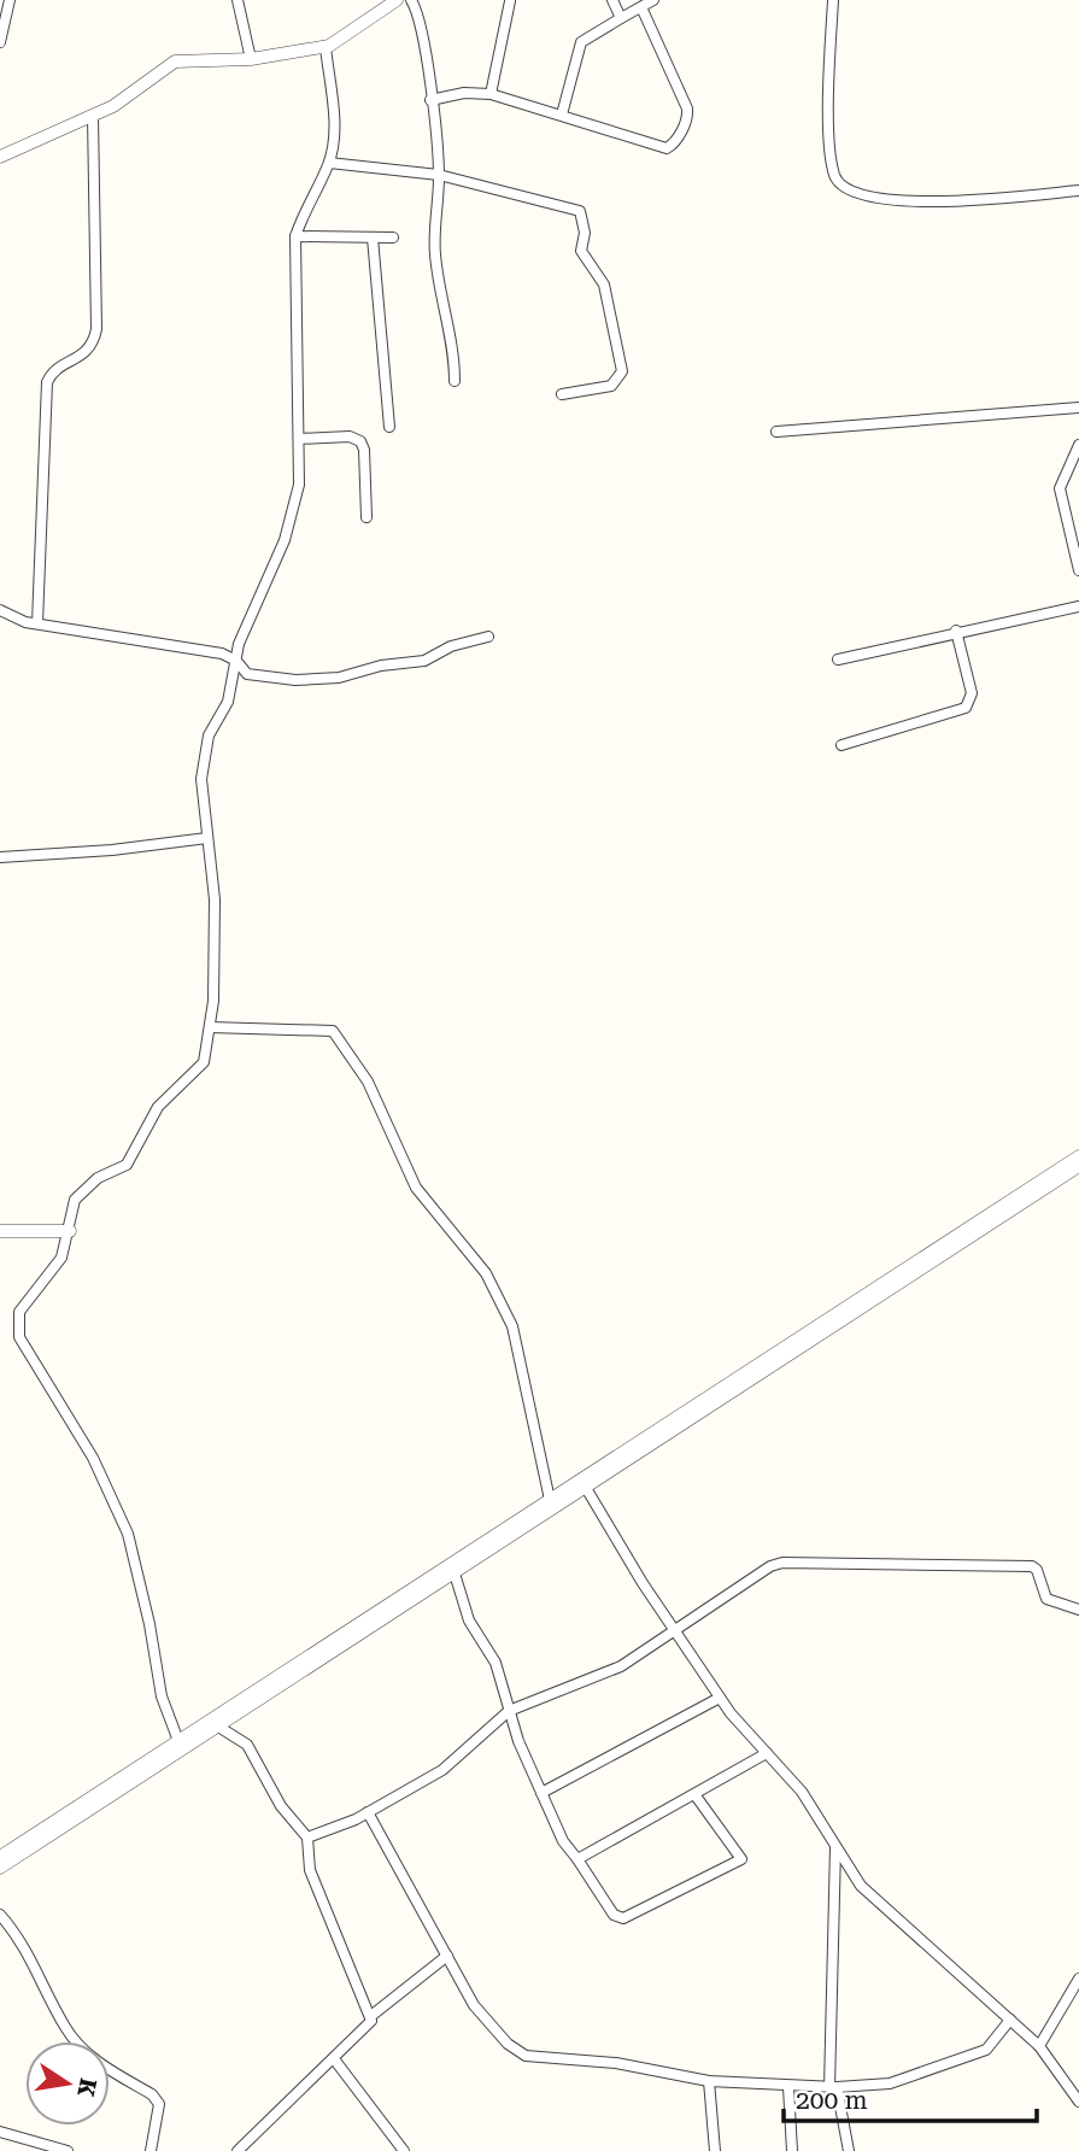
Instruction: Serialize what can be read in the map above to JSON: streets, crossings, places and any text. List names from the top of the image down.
{
  "scale_bar": "200 m",
  "north": "right"
}
